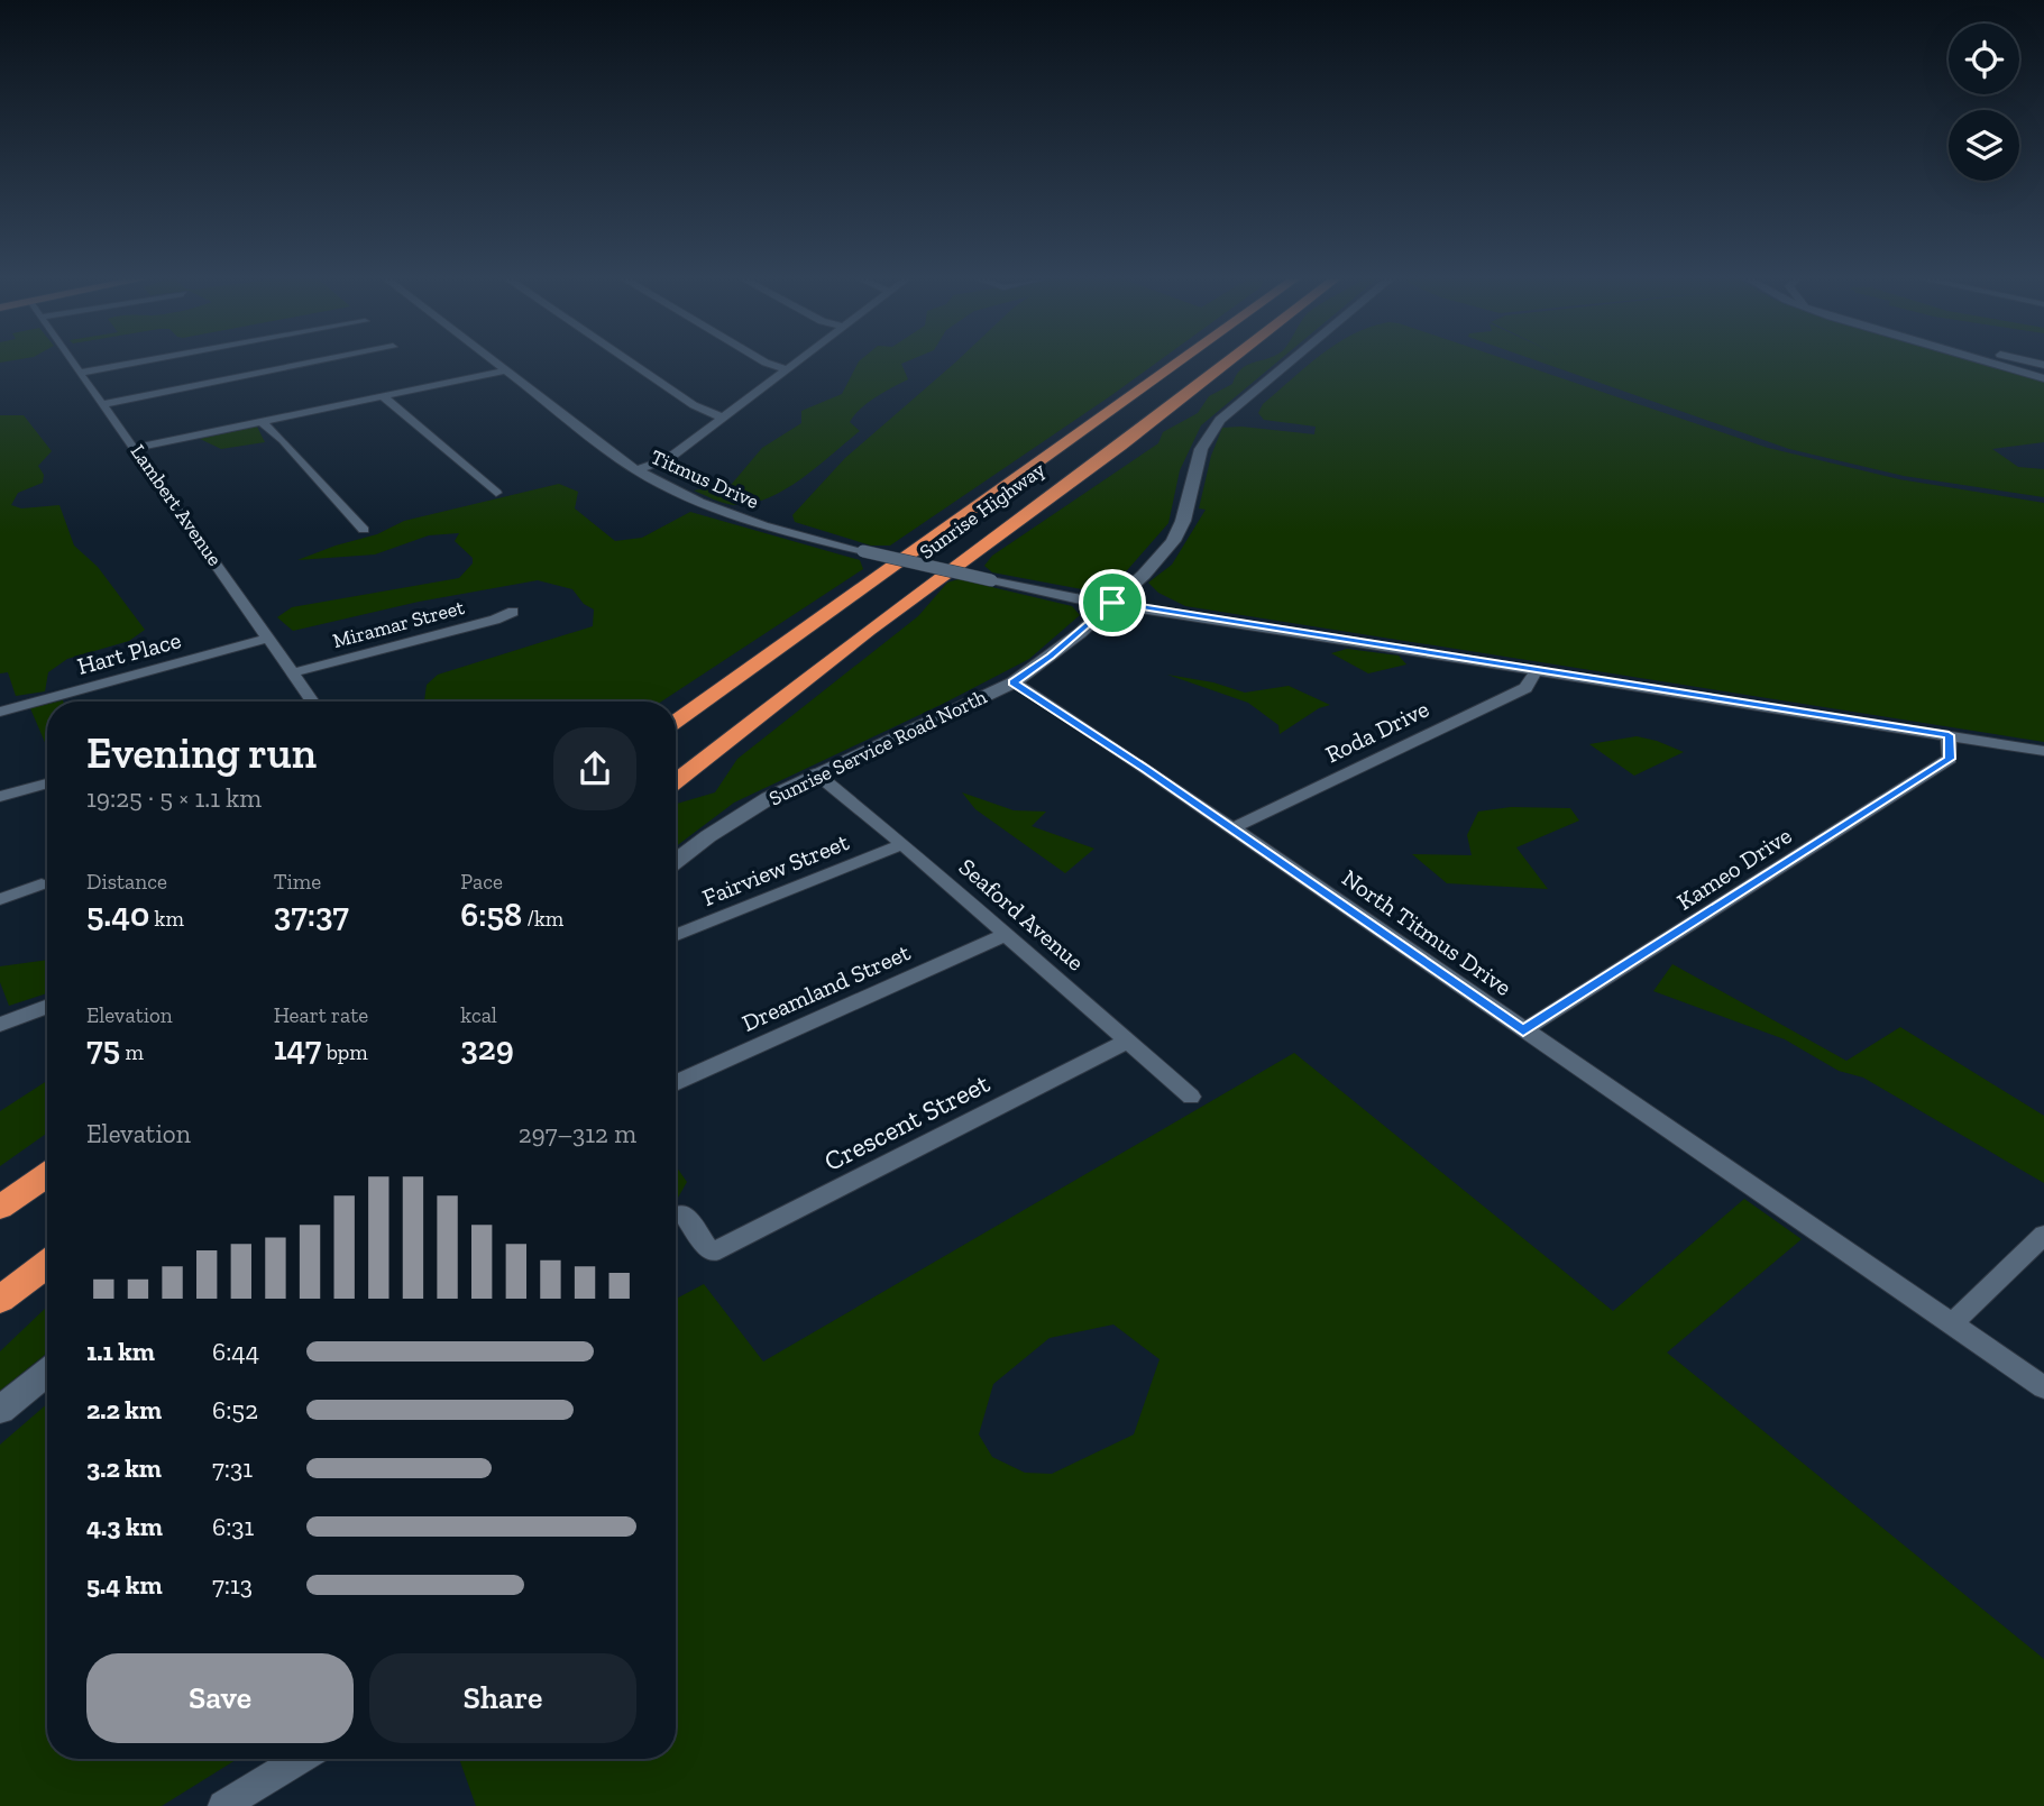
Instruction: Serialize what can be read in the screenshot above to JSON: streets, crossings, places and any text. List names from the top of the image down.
{
  "streets": {
    "highway": ["Sunrise Highway"],
    "street": [
      "Titmus Drive",
      "Lambert Avenue",
      "Miramar Street",
      "Hart Place",
      "Roda Drive",
      "Sunrise Service Road North",
      "Kameo Drive",
      "Fairview Street",
      "Seaford Avenue",
      "North Titmus Drive",
      "Dreamland Street",
      "Crescent Street"
    ]
  },
  "crossings": [
    ["Titmus Drive", "Roda Drive"],
    ["Titmus Drive", "Sunrise Service Road North"],
    ["Titmus Drive", "Kameo Drive"],
    ["Lambert Avenue", "Miramar Street"],
    ["Lambert Avenue", "Hart Place"],
    ["Roda Drive", "North Titmus Drive"],
    ["Sunrise Service Road North", "Seaford Avenue"],
    ["Sunrise Service Road North", "North Titmus Drive"],
    ["Kameo Drive", "North Titmus Drive"],
    ["Fairview Street", "Seaford Avenue"],
    ["Seaford Avenue", "Dreamland Street"],
    ["Seaford Avenue", "Crescent Street"]
  ],
  "page": {
    "heading": ["Evening run", "19:25 · 5 × 1.1 km"],
    "stats": [
      ["Distance", "5.40 km"],
      ["Time", "37:37"],
      ["Pace", "6:58 /km"],
      ["Elevation", "75 m"],
      ["Heart rate", "147 bpm"],
      ["kcal", "329"]
    ],
    "chart": ["Elevation", "297–312 m"],
    "list": [
      {
        "name": "1.1 km",
        "note": "6:44"
      },
      {
        "name": "2.2 km",
        "note": "6:52"
      },
      {
        "name": "3.2 km",
        "note": "7:31"
      },
      {
        "name": "4.3 km",
        "note": "6:31"
      },
      {
        "name": "5.4 km",
        "note": "7:13"
      }
    ],
    "buttons": ["Save", "Share"]
  }
}
